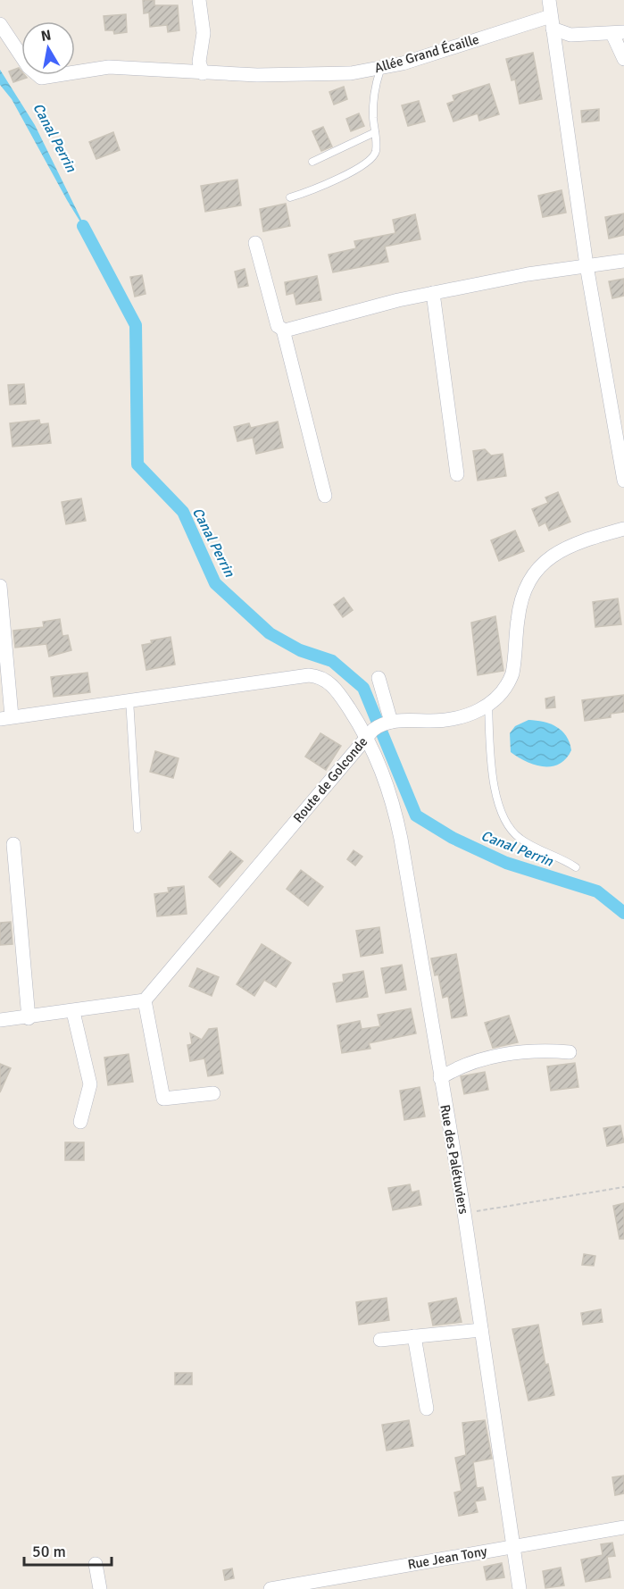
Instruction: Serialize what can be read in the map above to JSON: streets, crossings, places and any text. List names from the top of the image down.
{
  "streets": {
    "street": [
      "Allée Grand Écaille",
      "Route de Golconde",
      "Rue des Palétuviers",
      "Rue Jean Tony"
    ]
  },
  "crossings": [
    ["Route de Golconde", "Rue des Palétuviers"],
    ["Rue des Palétuviers", "Rue Jean Tony"]
  ],
  "water": ["Canal Perrin"],
  "scale_bar": "50 m",
  "north": "top"
}
